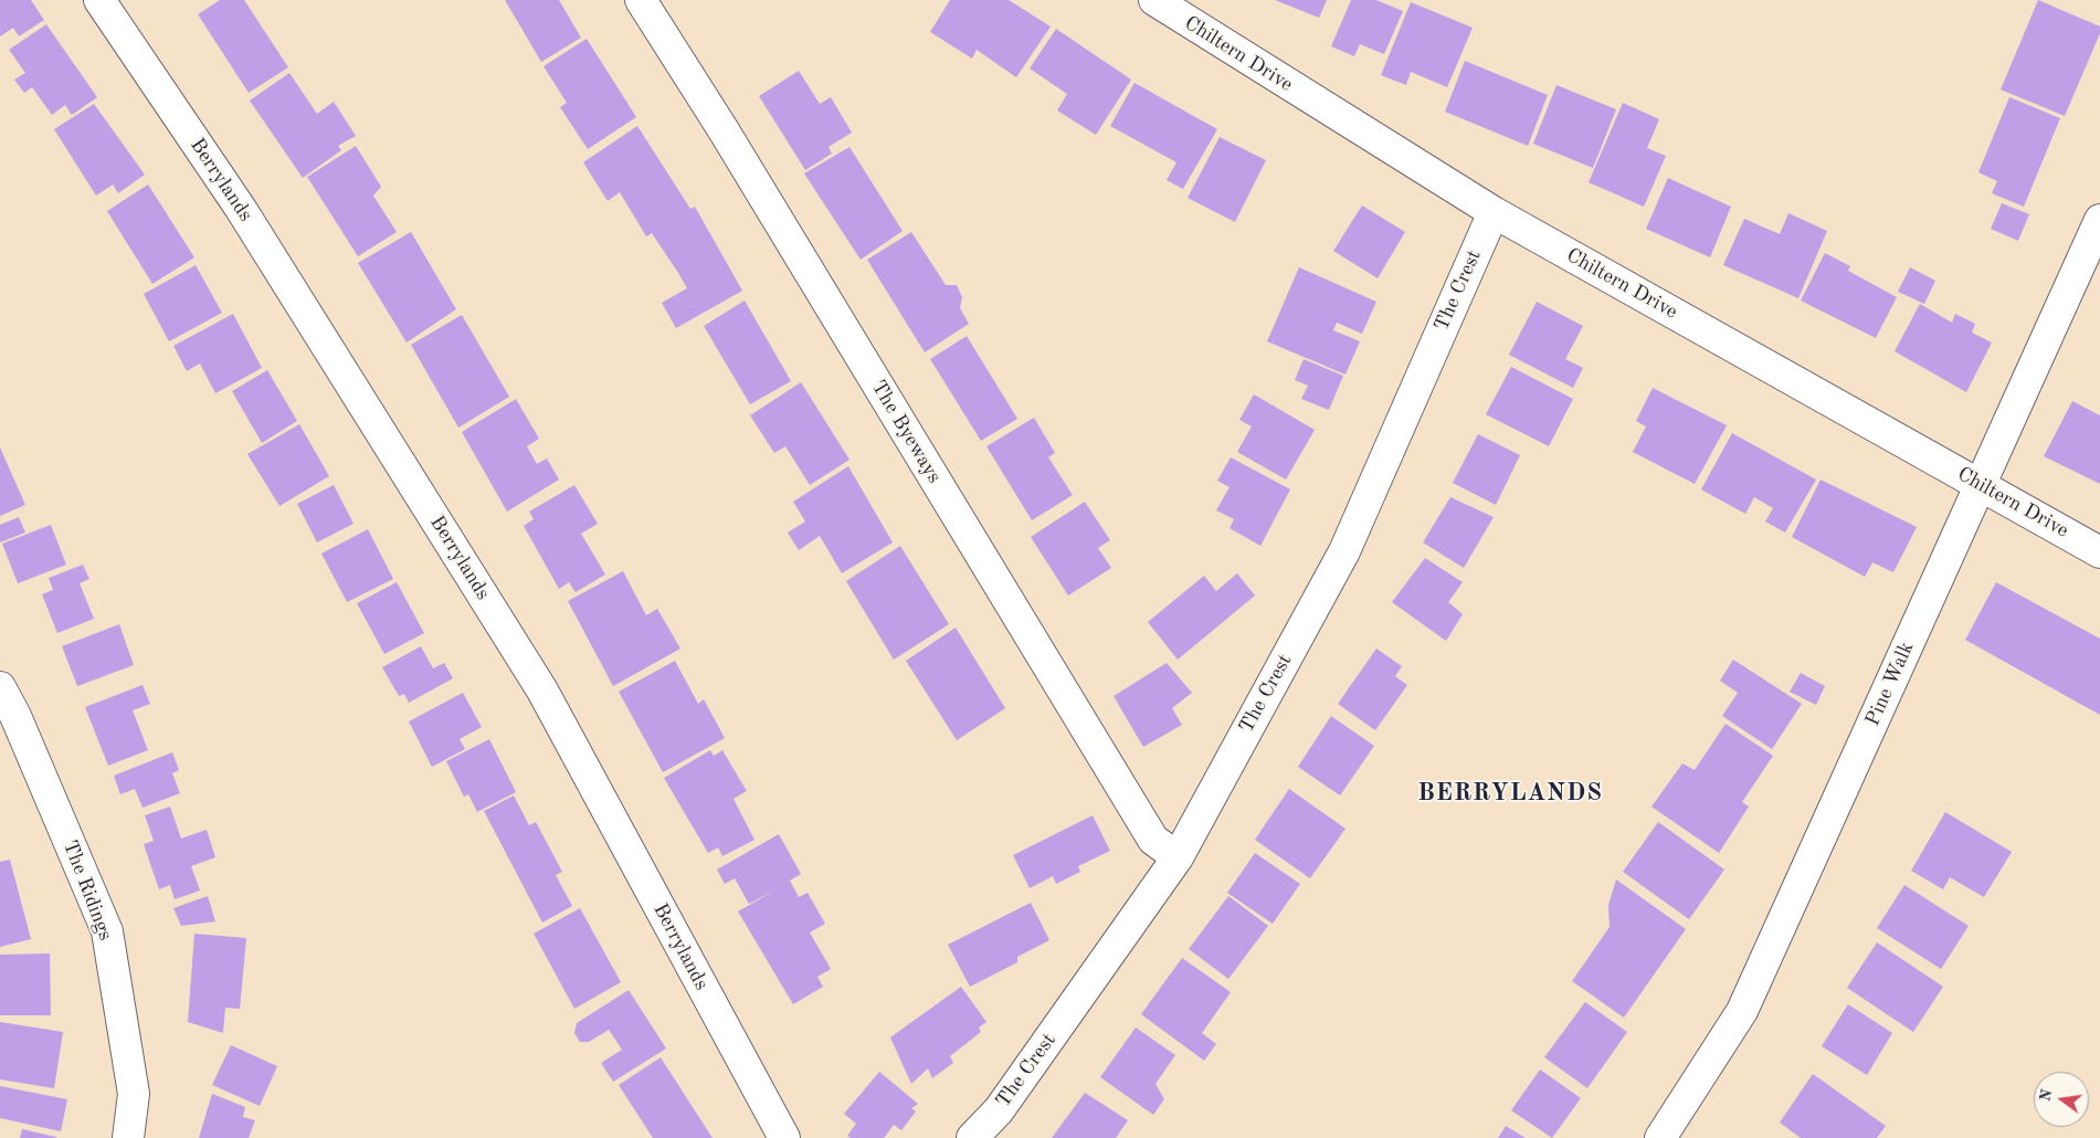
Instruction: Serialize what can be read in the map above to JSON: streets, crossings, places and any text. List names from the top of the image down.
{
  "streets": {
    "street": [
      "Chiltern Drive",
      "Berrylands",
      "The Crest",
      "The Byeways",
      "Pine Walk",
      "The Ridings"
    ]
  },
  "crossings": [
    ["Chiltern Drive", "The Crest"],
    ["Chiltern Drive", "Pine Walk"],
    ["The Crest", "The Byeways"]
  ],
  "districts": ["BERRYLANDS"],
  "north": "left"
}
